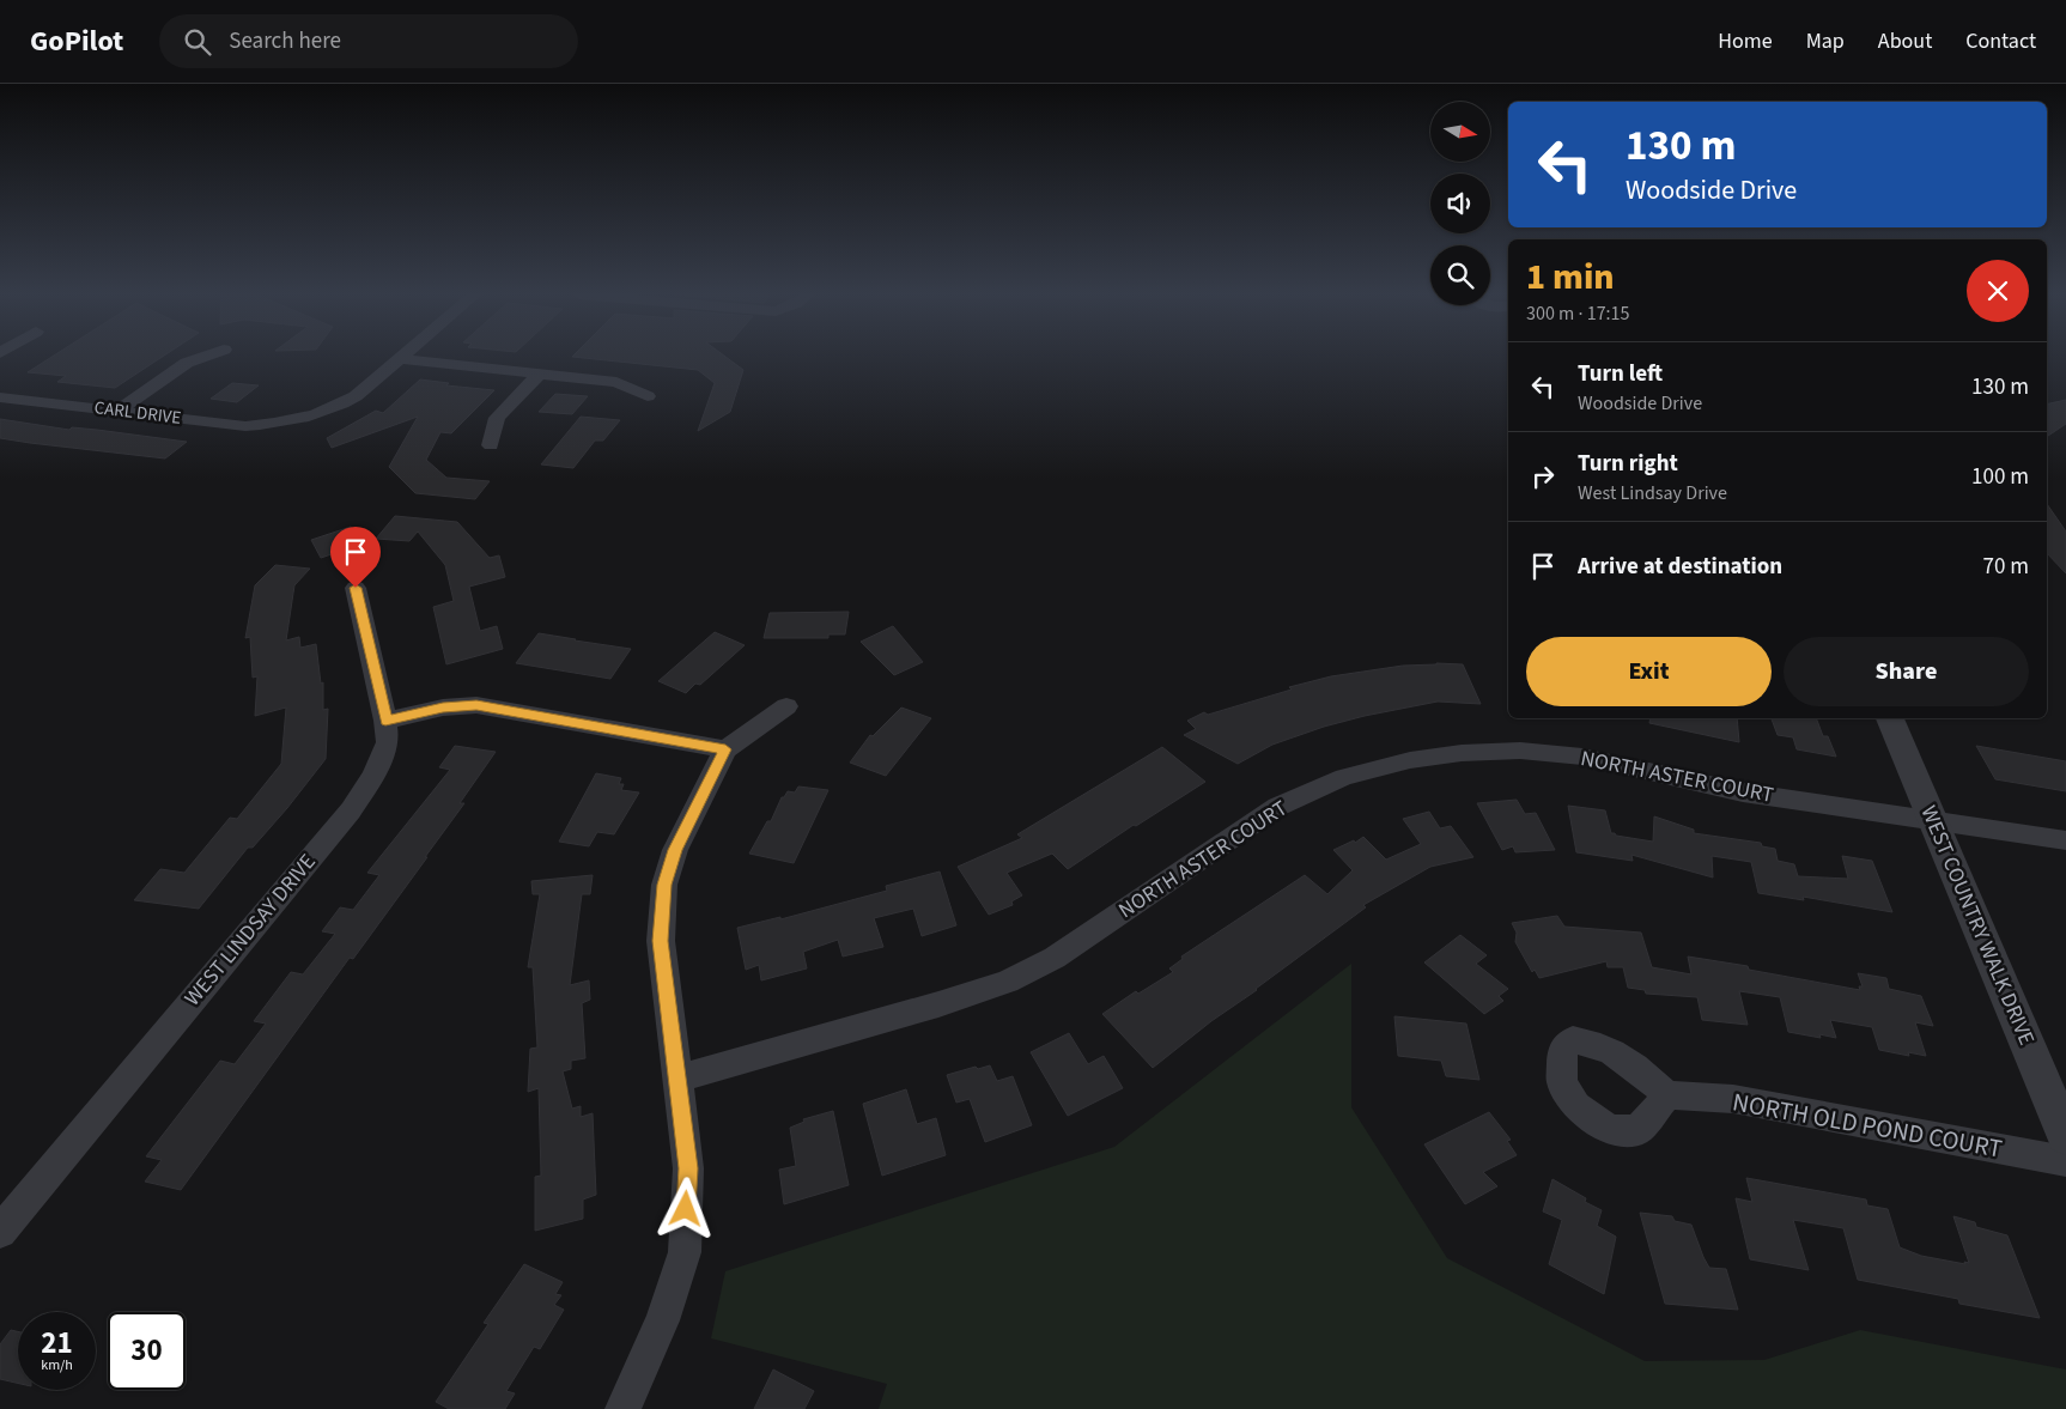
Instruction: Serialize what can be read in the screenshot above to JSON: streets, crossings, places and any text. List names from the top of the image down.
{
  "streets": {
    "street": [
      "CARL DRIVE",
      "NORTH ASTER COURT",
      "WEST COUNTRY WALK DRIVE",
      "WEST LINDSAY DRIVE",
      "NORTH OLD POND COURT"
    ]
  },
  "crossings": [
    ["NORTH ASTER COURT", "WEST COUNTRY WALK DRIVE"]
  ],
  "north": "right",
  "page": {
    "header": "GoPilot",
    "search": "Search here",
    "nav": [
      "Home",
      "Map",
      "About",
      "Contact"
    ],
    "turn": ["130 m", "Woodside Drive"],
    "heading": ["1 min", "300 m · 17:15"],
    "list": [
      {
        "name": "Turn left",
        "note": "Woodside Drive",
        "value": "130 m"
      },
      {
        "name": "Turn right",
        "note": "West Lindsay Drive",
        "value": "100 m"
      },
      {
        "name": "Arrive at destination",
        "value": "70 m"
      }
    ],
    "buttons": ["Exit", "Share"],
    "speed": "21 km/h",
    "limit": "30"
  }
}
